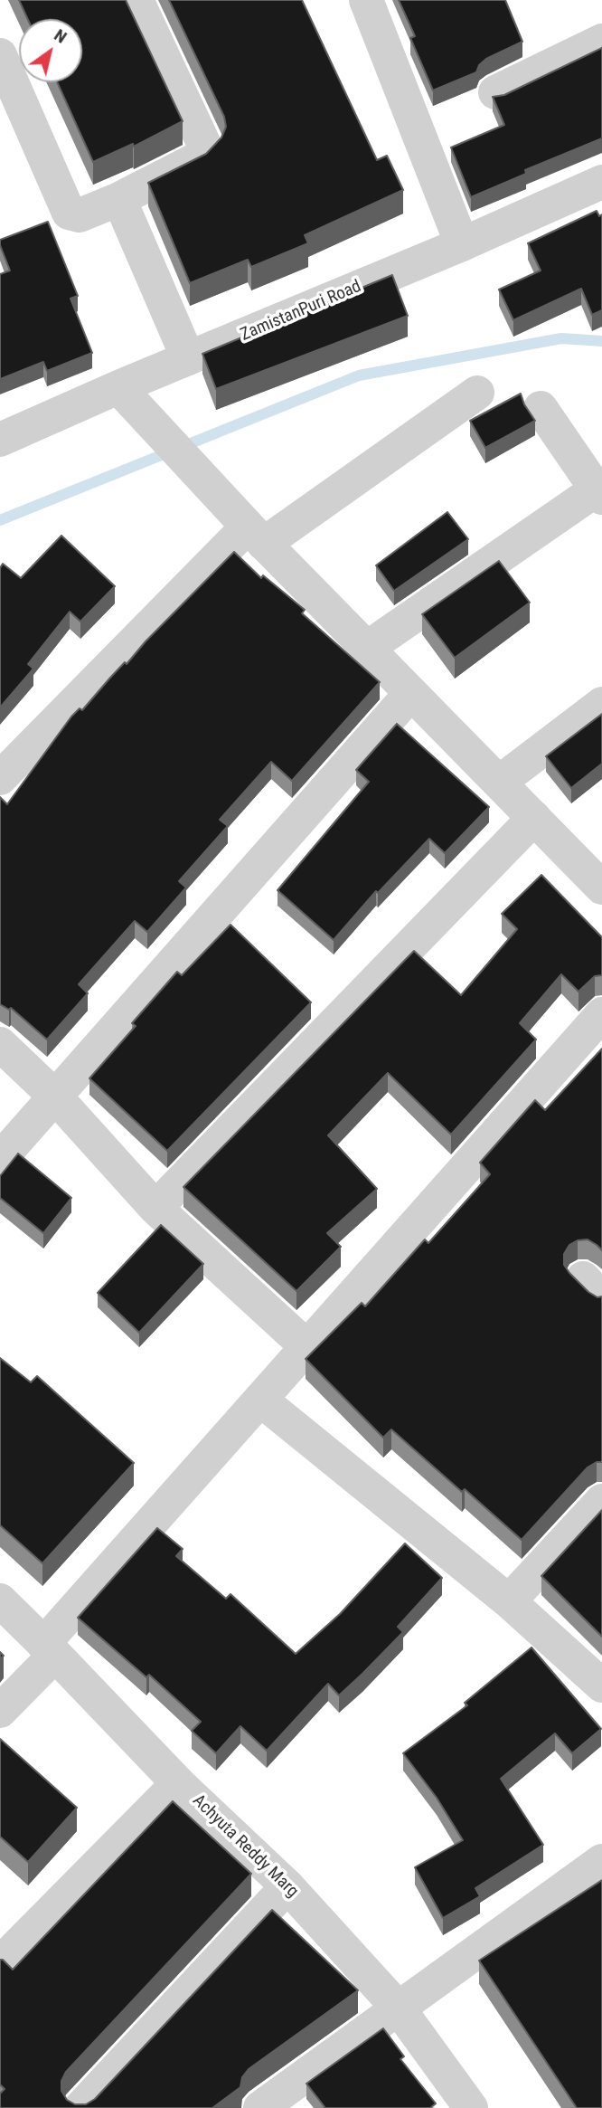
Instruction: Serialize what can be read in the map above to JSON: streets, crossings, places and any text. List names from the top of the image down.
{
  "streets": {
    "street": ["ZamistanPuri Road", "Achyuta Reddy Marg"]
  },
  "north": "top right"
}
